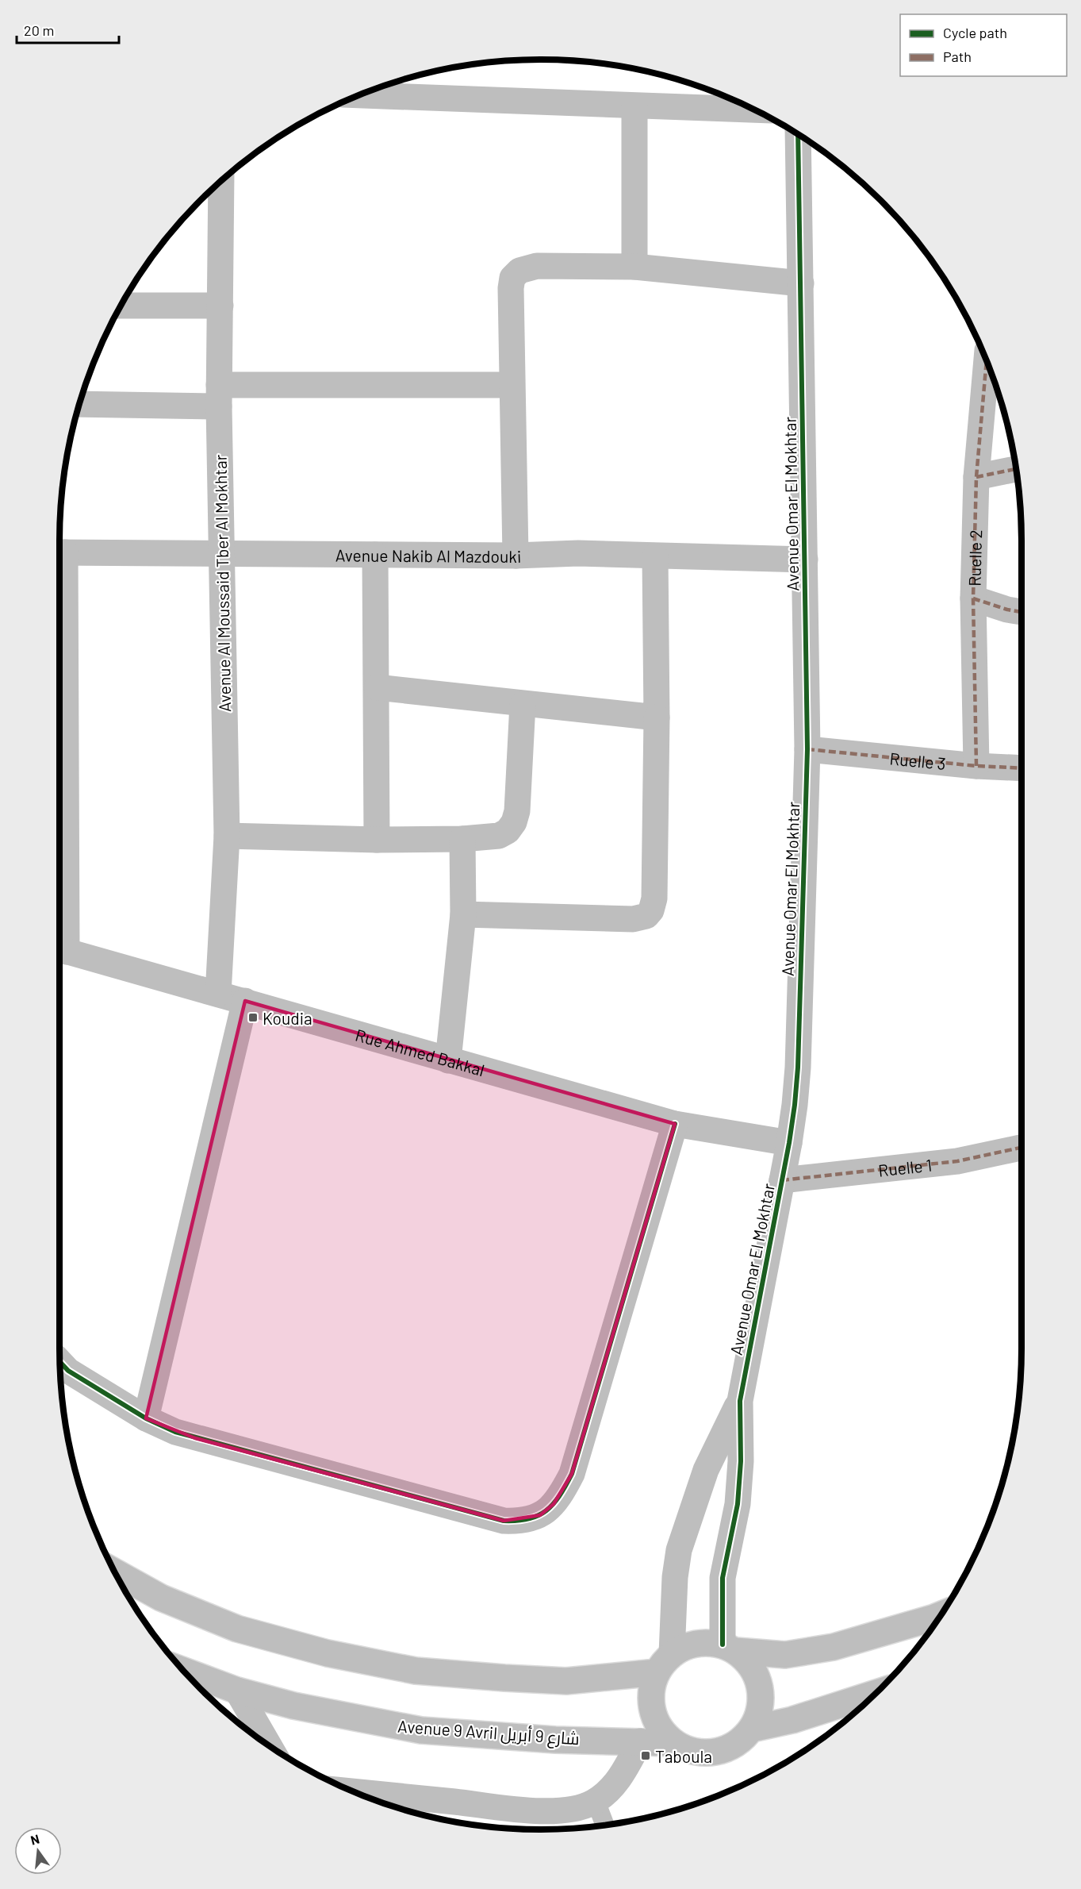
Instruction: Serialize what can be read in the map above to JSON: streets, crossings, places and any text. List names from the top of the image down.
{
  "streets": {
    "main road": [
      "Avenue Omar El Mokhtar",
      "Avenue Nakib Al Mazdouki",
      "Ruelle 2",
      "Avenue Al Moussaid Tber Al Mokhtar",
      "Ruelle 3",
      "Rue Ahmed Bakkal",
      "Ruelle 1",
      "Avenue 9 Avril شارع 9 أبريل"
    ]
  },
  "crossings": [
    ["Avenue Omar El Mokhtar", "Avenue Nakib Al Mazdouki"],
    ["Avenue Omar El Mokhtar", "Ruelle 3"],
    ["Avenue Omar El Mokhtar", "Rue Ahmed Bakkal"],
    ["Avenue Omar El Mokhtar", "Ruelle 1"],
    ["Avenue Omar El Mokhtar", "Avenue 9 Avril شارع 9 أبريل"],
    ["Avenue Nakib Al Mazdouki", "Avenue Al Moussaid Tber Al Mokhtar"],
    ["Ruelle 2", "Ruelle 3"],
    ["Avenue Al Moussaid Tber Al Mokhtar", "Rue Ahmed Bakkal"]
  ],
  "places": {
    "transit": ["Koudia", "Taboula"]
  },
  "legend": ["Cycle path", "Path"],
  "scale_bar": "20 m",
  "north": "top"
}
